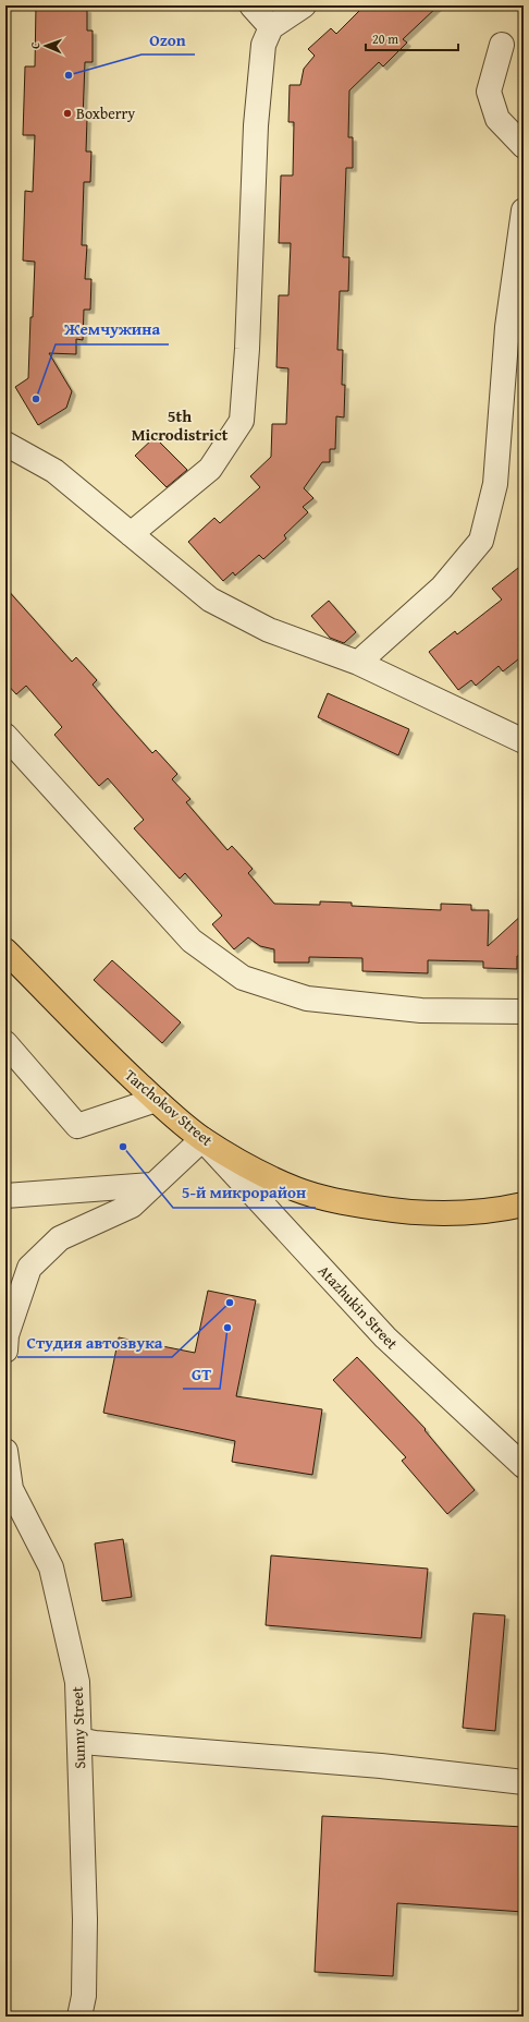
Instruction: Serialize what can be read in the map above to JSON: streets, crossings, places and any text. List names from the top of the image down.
{
  "streets": {
    "main road": ["Tarchokov Street"],
    "street": ["Atazhukin Street", "Sunny Street"]
  },
  "crossings": [
    ["Tarchokov Street", "Atazhukin Street"]
  ],
  "districts": ["5th Microdistrict"],
  "places": [
    "Ozon",
    "Boxberry",
    "Жемчужина",
    "5-й микрорайон",
    "Студия автозвука",
    "GT"
  ],
  "scale_bar": "20 m",
  "north": "left"
}
